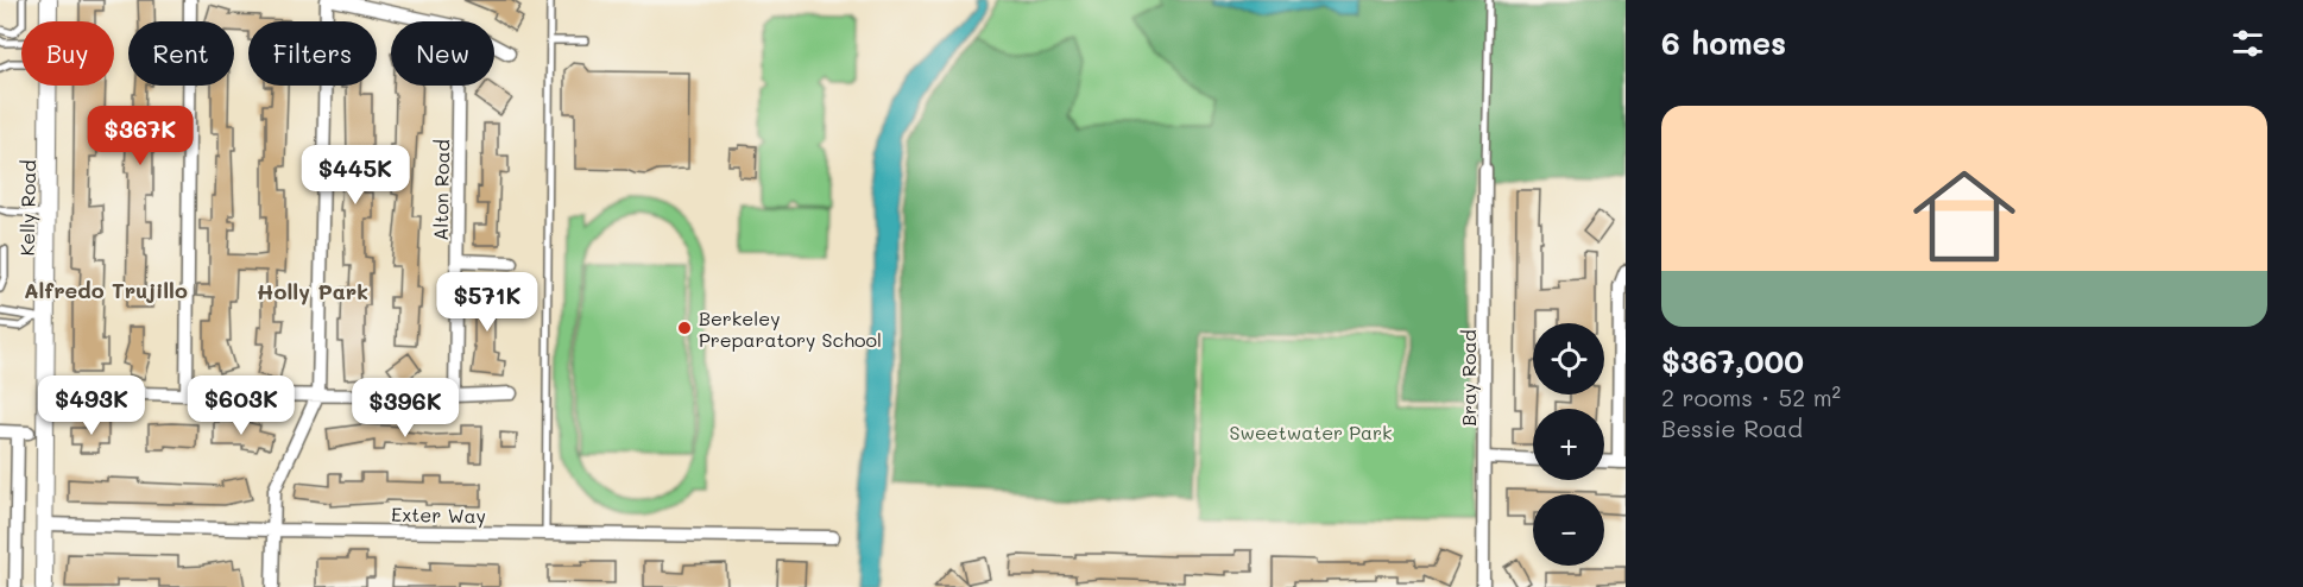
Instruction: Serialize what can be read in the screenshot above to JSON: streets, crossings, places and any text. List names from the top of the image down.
{
  "streets": {
    "street": [
      "Alton Road",
      "Kelly Road",
      "Bray Road",
      "Exter Way"
    ]
  },
  "crossings": [
    ["Kelly Road", "Exter Way"]
  ],
  "districts": ["Alfredo Trujillo", "Holly Park"],
  "parks": ["Sweetwater Park"],
  "places": ["Berkeley Preparatory School"],
  "page": {
    "heading": "6 homes",
    "chip": [
      "Buy",
      "Rent",
      "Filters",
      "New"
    ],
    "list": [
      {
        "name": "$367,000",
        "note": "2 rooms · 52 m² · Bessie Road"
      }
    ],
    "price": [
      "$367K",
      "$445K",
      "$571K",
      "$493K",
      "$603K",
      "$396K"
    ],
    "map_buttons": ["+", "−"]
  }
}
